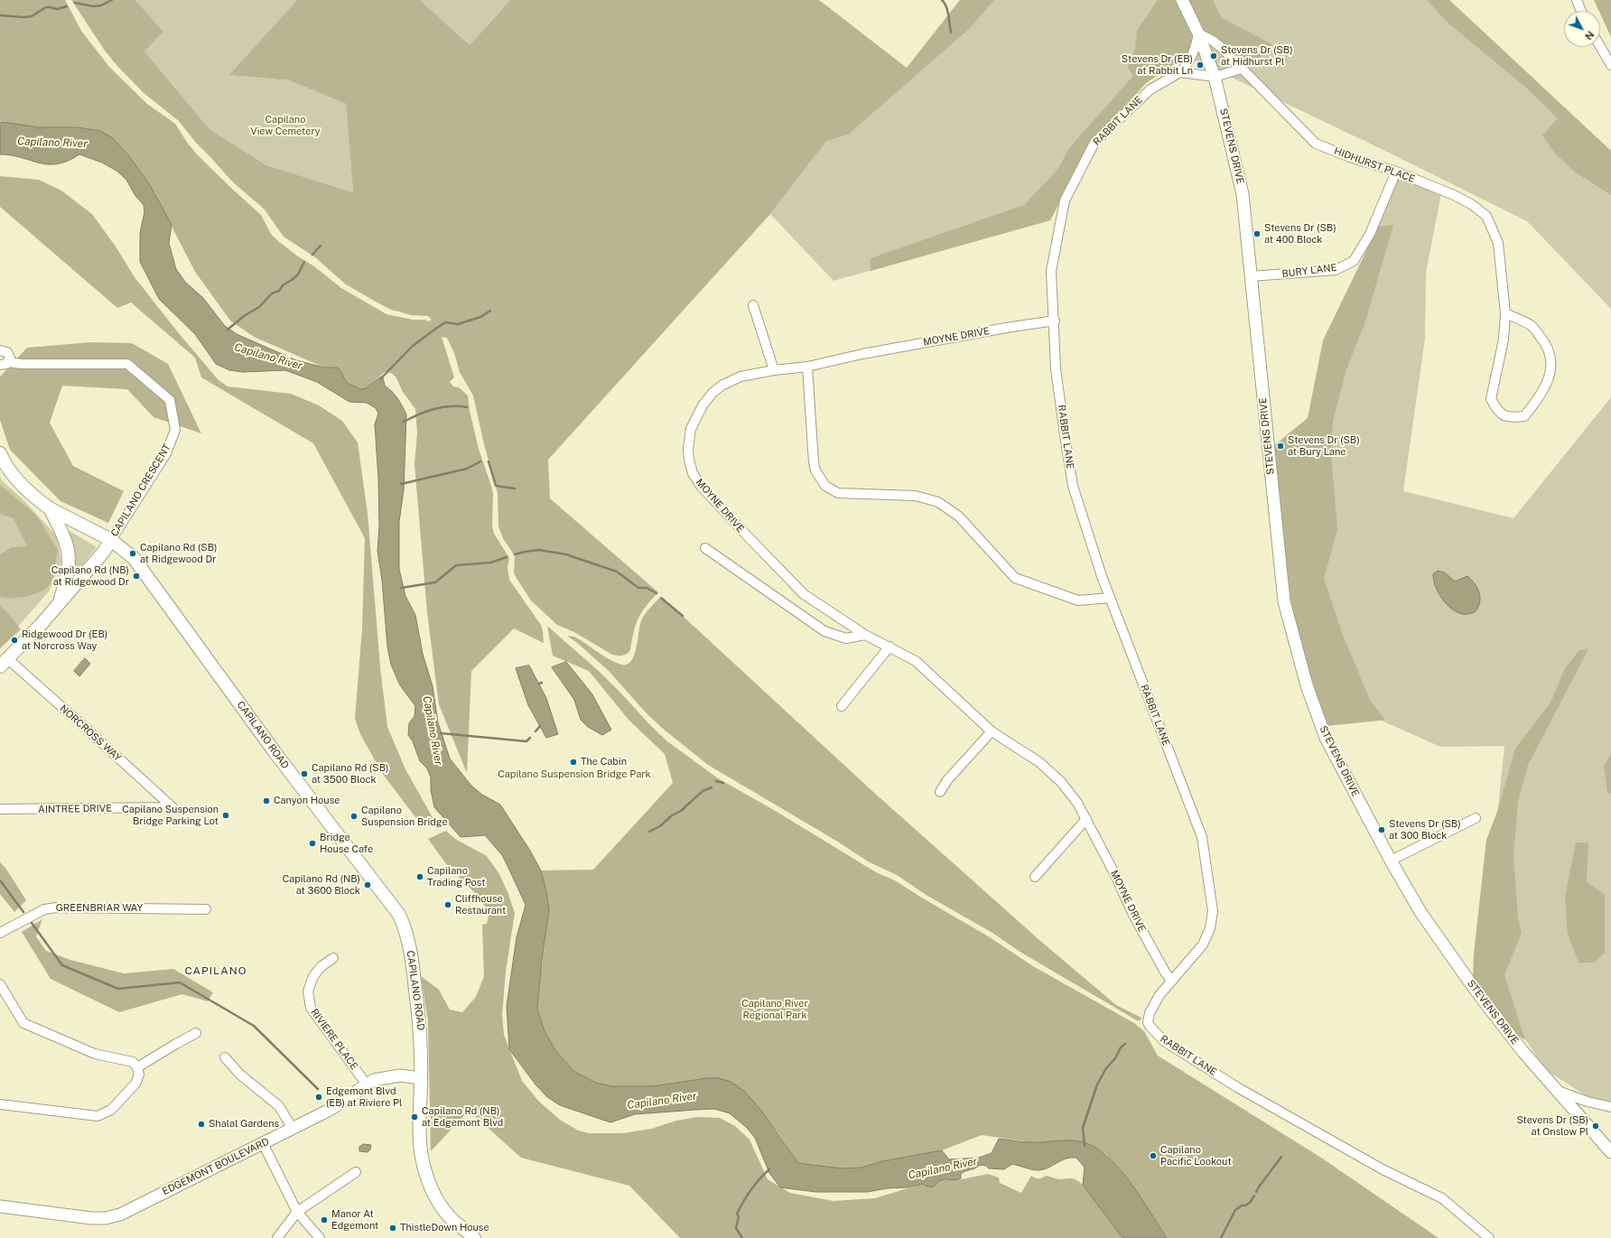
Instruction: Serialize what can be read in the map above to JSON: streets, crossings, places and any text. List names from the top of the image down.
{
  "streets": {
    "main road": ["CAPILANO ROAD"],
    "street": [
      "RABBIT LANE",
      "STEVENS DRIVE",
      "HIDHURST PLACE",
      "BURY LANE",
      "MOYNE DRIVE",
      "CAPILANO CRESCENT",
      "NORCROSS WAY",
      "AINTREE DRIVE",
      "GREENBRIAR WAY",
      "RIVIERE PLACE",
      "EDGEMONT BOULEVARD"
    ]
  },
  "crossings": [
    ["RABBIT LANE", "MOYNE DRIVE"],
    ["STEVENS DRIVE", "HIDHURST PLACE"],
    ["STEVENS DRIVE", "BURY LANE"],
    ["HIDHURST PLACE", "BURY LANE"],
    ["CAPILANO CRESCENT", "CAPILANO ROAD"],
    ["NORCROSS WAY", "AINTREE DRIVE"],
    ["CAPILANO ROAD", "EDGEMONT BOULEVARD"],
    ["RIVIERE PLACE", "EDGEMONT BOULEVARD"]
  ],
  "districts": ["CAPILANO"],
  "water": ["Capilano River"],
  "parks": ["Capilano View Cemetery", "Capilano Suspension Bridge Park", "Capilano River Regional Park"],
  "places": [
    "Stevens Dr (SB) at Hidhurst Pl",
    "Stevens Dr (EB) at Rabbit Ln",
    "Stevens Dr (SB) at 400 Block",
    "Stevens Dr (SB) at Bury Lane",
    "Capilano Rd (SB) at Ridgewood Dr",
    "Capilano Rd (NB) at Ridgewood Dr",
    "Ridgewood Dr (EB) at Norcross Way",
    "The Cabin",
    "Capilano Rd (SB) at 3500 Block",
    "Canyon House",
    "Capilano Suspension Bridge Parking Lot",
    "Capilano Suspension Bridge",
    "Stevens Dr (SB) at 300 Block",
    "Bridge House Cafe",
    "Capilano Trading Post",
    "Capilano Rd (NB) at 3600 Block",
    "Cliffhouse Restaurant",
    "Edgemont Blvd (EB) at Riviere Pl",
    "Capilano Rd (NB) at Edgemont Blvd",
    "Shalal Gardens",
    "Stevens Dr (SB) at Onslow Pl",
    "Capilano Pacific Lookout",
    "Manor At Edgemont",
    "ThistleDown House"
  ],
  "north": "bottom right"
}
